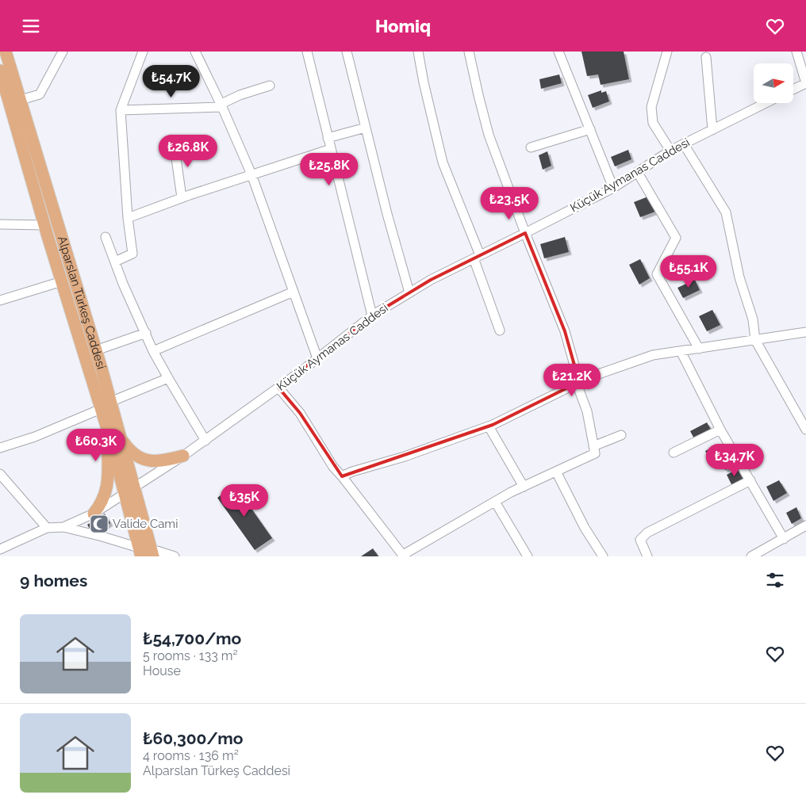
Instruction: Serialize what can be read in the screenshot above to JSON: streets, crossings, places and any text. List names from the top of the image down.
{
  "streets": {
    "main road": ["Alparslan Türkeş Caddesi"],
    "street": ["Küçük Aymanas Caddesi"]
  },
  "crossings": [
    ["Küçük Aymanas Caddesi", "Alparslan Türkeş Caddesi"]
  ],
  "places": {
    "mosque": ["Valide Cami"]
  },
  "north": "right",
  "page": {
    "header": "Homiq",
    "price": [
      "₺54.7K",
      "₺26.8K",
      "₺25.8K",
      "₺23.5K",
      "₺55.1K",
      "₺21.2K",
      "₺60.3K",
      "₺34.7K",
      "₺35K"
    ],
    "heading": "9 homes",
    "list": [
      {
        "name": "₺54,700/mo",
        "note": "5 rooms · 133 m² · House"
      },
      {
        "name": "₺60,300/mo",
        "note": "4 rooms · 136 m² · Alparslan Türkeş Caddesi"
      }
    ]
  }
}
